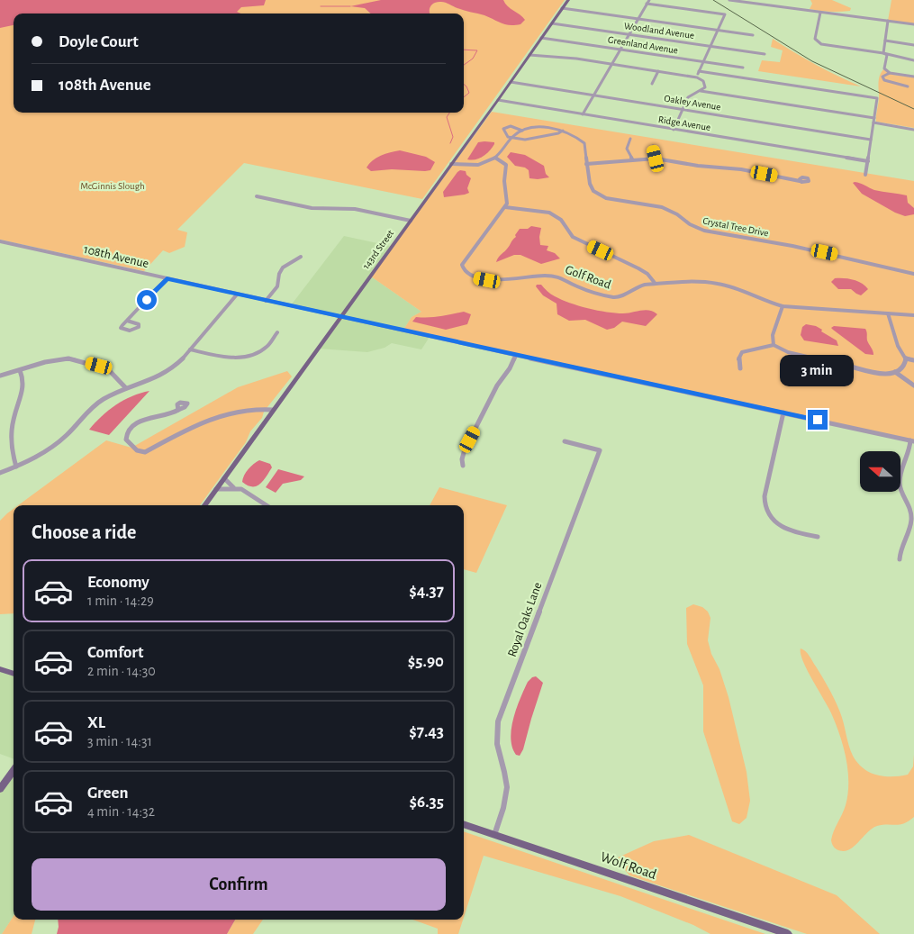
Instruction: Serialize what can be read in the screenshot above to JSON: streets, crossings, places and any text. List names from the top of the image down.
{
  "streets": {
    "main road": ["143rd Street", "Wolf Road"],
    "street": [
      "Woodland Avenue",
      "Greenland Avenue",
      "Oakley Avenue",
      "Ridge Avenue",
      "Crystal Tree Drive",
      "108th Avenue",
      "Golf Road",
      "Royal Oaks Lane"
    ]
  },
  "crossings": [
    ["Woodland Avenue", "143rd Street"],
    ["Greenland Avenue", "143rd Street"],
    ["Oakley Avenue", "143rd Street"],
    ["Ridge Avenue", "143rd Street"],
    ["143rd Street", "108th Avenue"],
    ["Royal Oaks Lane", "Wolf Road"]
  ],
  "parks": ["McGinnis Slough"],
  "north": "left",
  "page": {
    "banner": ["Doyle Court", "108th Avenue"],
    "bubble": "3 min",
    "heading": "Choose a ride",
    "list": [
      {
        "name": "Economy",
        "note": "1 min · 14:29",
        "value": "$4.37"
      },
      {
        "name": "Comfort",
        "note": "2 min · 14:30",
        "value": "$5.90"
      },
      {
        "name": "XL",
        "note": "3 min · 14:31",
        "value": "$7.43"
      },
      {
        "name": "Green",
        "note": "4 min · 14:32",
        "value": "$6.35"
      }
    ],
    "buttons": "Confirm"
  }
}
